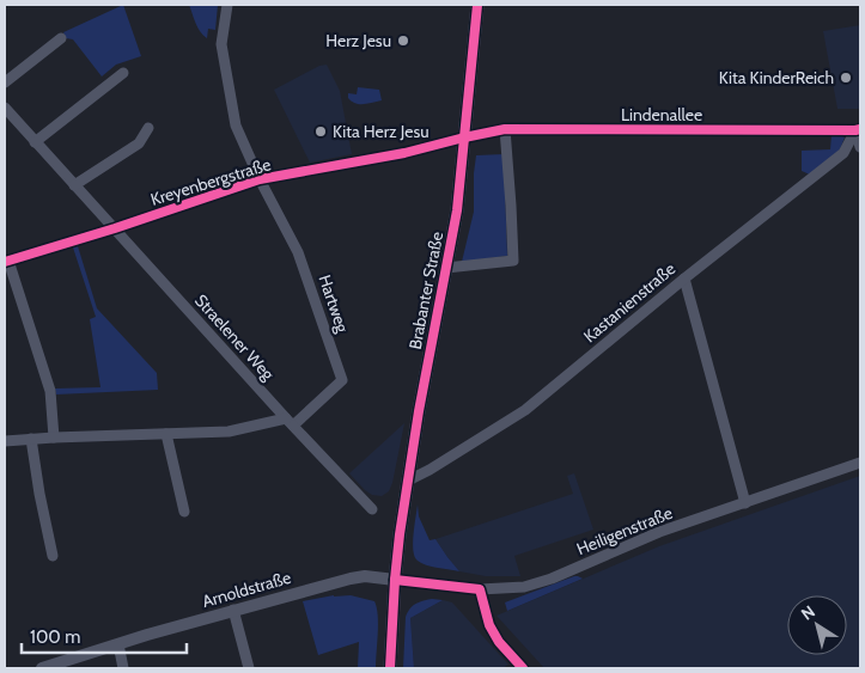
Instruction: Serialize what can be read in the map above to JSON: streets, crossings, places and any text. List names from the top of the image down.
{
  "streets": {
    "main road": ["Brabanter Straße"],
    "street": [
      "Lindenallee",
      "Kreyenbergstraße",
      "Kastanienstraße",
      "Hartweg",
      "Straelener Weg",
      "Heiligenstraße",
      "Arnoldstraße"
    ]
  },
  "crossings": [
    ["Lindenallee", "Kreyenbergstraße"],
    ["Lindenallee", "Brabanter Straße"],
    ["Lindenallee", "Kastanienstraße"],
    ["Kreyenbergstraße", "Brabanter Straße"],
    ["Kreyenbergstraße", "Hartweg"],
    ["Kreyenbergstraße", "Straelener Weg"],
    ["Brabanter Straße", "Kastanienstraße"],
    ["Brabanter Straße", "Heiligenstraße"],
    ["Brabanter Straße", "Arnoldstraße"],
    ["Hartweg", "Straelener Weg"],
    ["Heiligenstraße", "Arnoldstraße"]
  ],
  "places": ["Herz Jesu", "Kita KinderReich", "Kita Herz Jesu"],
  "scale_bar": "100 m",
  "north": "top left"
}
